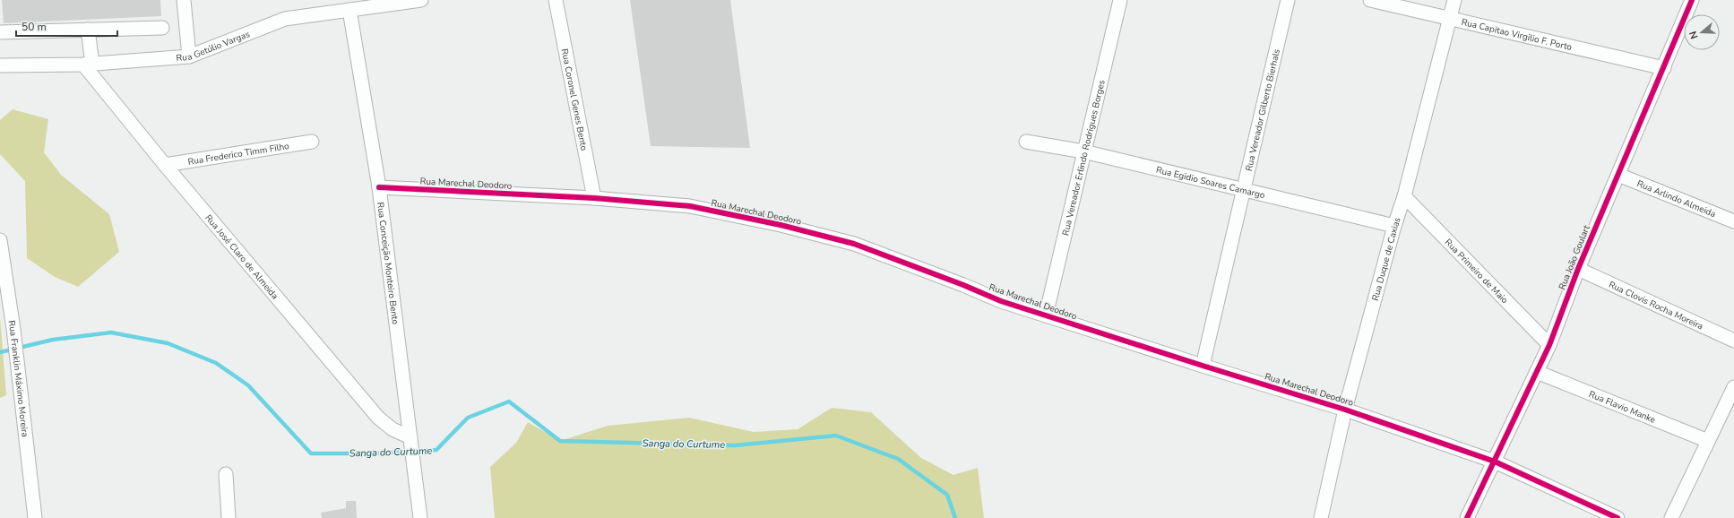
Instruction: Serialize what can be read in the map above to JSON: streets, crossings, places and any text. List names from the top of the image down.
{
  "streets": {
    "street": [
      "Rua Capitao Virgilio F. Porto",
      "Rua Getúlio Vargas",
      "Rua Coronel Genes Bento",
      "Rua Vereador Gilberto Bierhals",
      "Rua Frederico Timm Filho",
      "Rua Vereador Erlindo Rodrigues Borges",
      "Rua Egidio Soares Camargo",
      "Rua Marechal Deodoro",
      "Rua Arlindo Almeida",
      "Rua José Claro de Almeida",
      "Rua João Goulart",
      "Rua Duque de Caxias",
      "Rua Conceição Monteiro Bento",
      "Rua Primeiro de Maio",
      "Rua Clovis Rocha Moreira",
      "Rua Franklin Máximo Moreira",
      "Rua Flavio Manke"
    ]
  },
  "crossings": [
    ["Rua Capitao Virgilio F. Porto", "Rua João Goulart"],
    ["Rua Capitao Virgilio F. Porto", "Rua Duque de Caxias"],
    ["Rua Getúlio Vargas", "Rua José Claro de Almeida"],
    ["Rua Getúlio Vargas", "Rua Conceição Monteiro Bento"],
    ["Rua Coronel Genes Bento", "Rua Marechal Deodoro"],
    ["Rua Vereador Gilberto Bierhals", "Rua Egidio Soares Camargo"],
    ["Rua Vereador Gilberto Bierhals", "Rua Marechal Deodoro"],
    ["Rua Frederico Timm Filho", "Rua José Claro de Almeida"],
    ["Rua Vereador Erlindo Rodrigues Borges", "Rua Egidio Soares Camargo"],
    ["Rua Vereador Erlindo Rodrigues Borges", "Rua Marechal Deodoro"],
    ["Rua Egidio Soares Camargo", "Rua Duque de Caxias"],
    ["Rua Marechal Deodoro", "Rua João Goulart"],
    ["Rua Marechal Deodoro", "Rua Duque de Caxias"],
    ["Rua Marechal Deodoro", "Rua Conceição Monteiro Bento"],
    ["Rua Arlindo Almeida", "Rua João Goulart"],
    ["Rua José Claro de Almeida", "Rua Conceição Monteiro Bento"],
    ["Rua João Goulart", "Rua Primeiro de Maio"],
    ["Rua João Goulart", "Rua Clovis Rocha Moreira"],
    ["Rua João Goulart", "Rua Flavio Manke"],
    ["Rua Duque de Caxias", "Rua Primeiro de Maio"]
  ],
  "water": ["Sanga do Curtume"],
  "scale_bar": "50 m",
  "north": "left"
}
